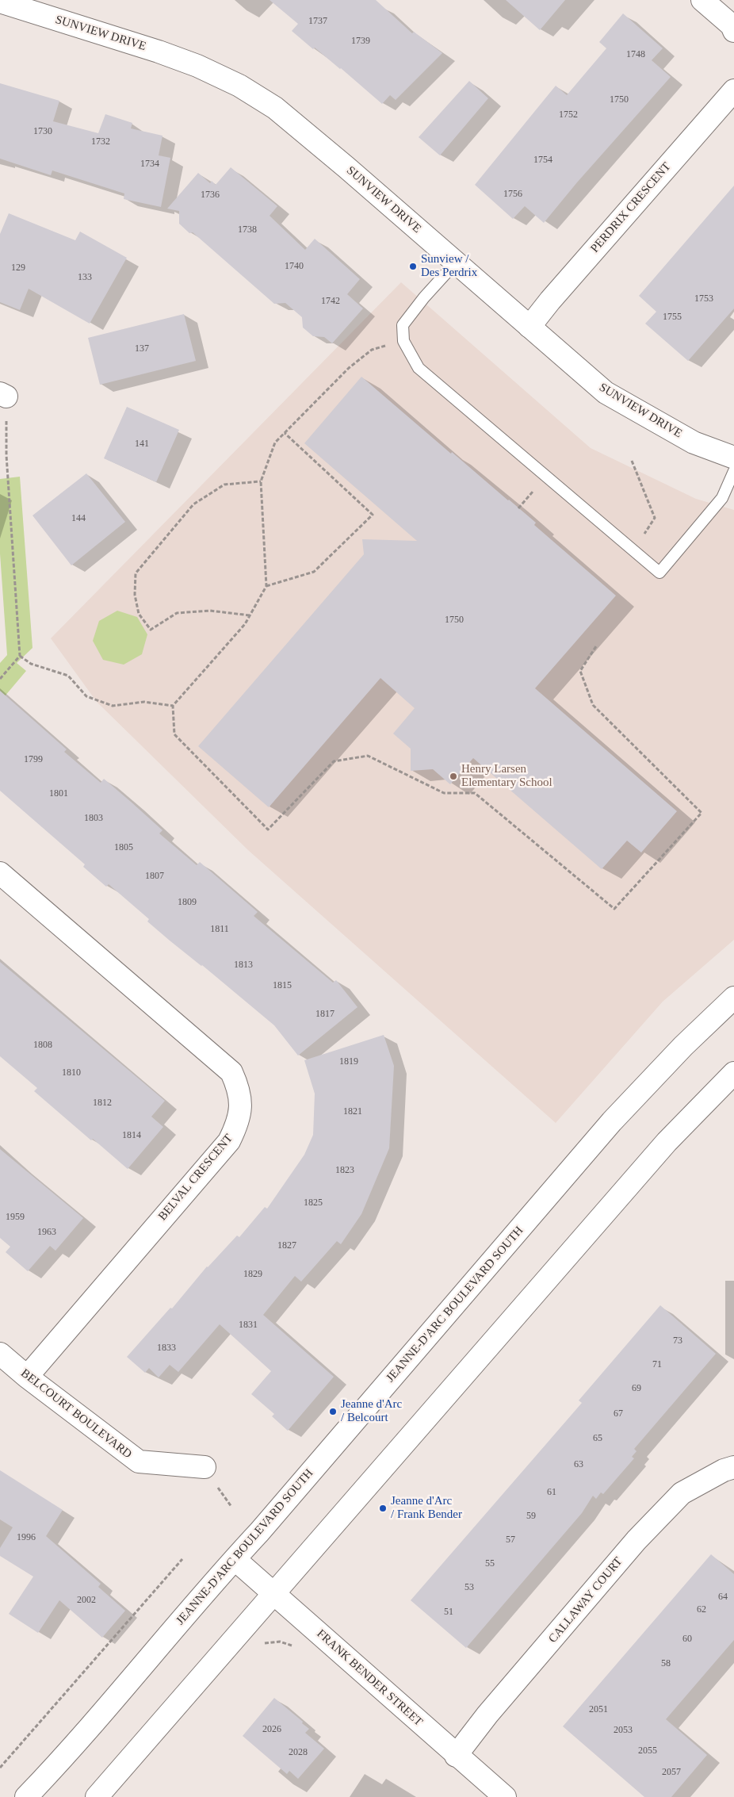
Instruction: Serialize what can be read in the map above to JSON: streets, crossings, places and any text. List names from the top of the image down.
{
  "streets": {
    "street": [
      "SUNVIEW DRIVE",
      "PERDRIX CRESCENT",
      "BELVAL CRESCENT",
      "JEANNE-D'ARC BOULEVARD SOUTH",
      "BELCOURT BOULEVARD",
      "CALLAWAY COURT",
      "FRANK BENDER STREET"
    ]
  },
  "crossings": [
    ["SUNVIEW DRIVE", "PERDRIX CRESCENT"],
    ["BELVAL CRESCENT", "BELCOURT BOULEVARD"],
    ["JEANNE-D'ARC BOULEVARD SOUTH", "FRANK BENDER STREET"],
    ["CALLAWAY COURT", "FRANK BENDER STREET"]
  ],
  "places": [
    "Sunview / Des Perdrix",
    "Henry Larsen Elementary School",
    "Jeanne d'Arc / Belcourt",
    "Jeanne d'Arc / Frank Bender"
  ],
  "house_numbers": [
    "1737",
    "1739",
    "1748",
    "1750",
    "1752",
    "1730",
    "1732",
    "1754",
    "1734",
    "1756",
    "1736",
    "1738",
    "1740",
    "129",
    "133",
    "1753",
    "1742",
    "1755",
    "137",
    "141",
    "144",
    "1750",
    "1799",
    "1801",
    "1803",
    "1805",
    "1807",
    "1809",
    "1811",
    "1813",
    "1815",
    "1817",
    "1808",
    "1819",
    "1810",
    "1812",
    "1821",
    "1814",
    "1823",
    "1825",
    "1959",
    "1963",
    "1827",
    "1829",
    "1831",
    "73",
    "1833",
    "71",
    "69",
    "67",
    "65",
    "63",
    "61",
    "59",
    "1996",
    "57",
    "55",
    "53",
    "64",
    "2002",
    "62",
    "51",
    "60",
    "58",
    "2051",
    "2026",
    "2053",
    "2055",
    "2028",
    "2057"
  ]
}
